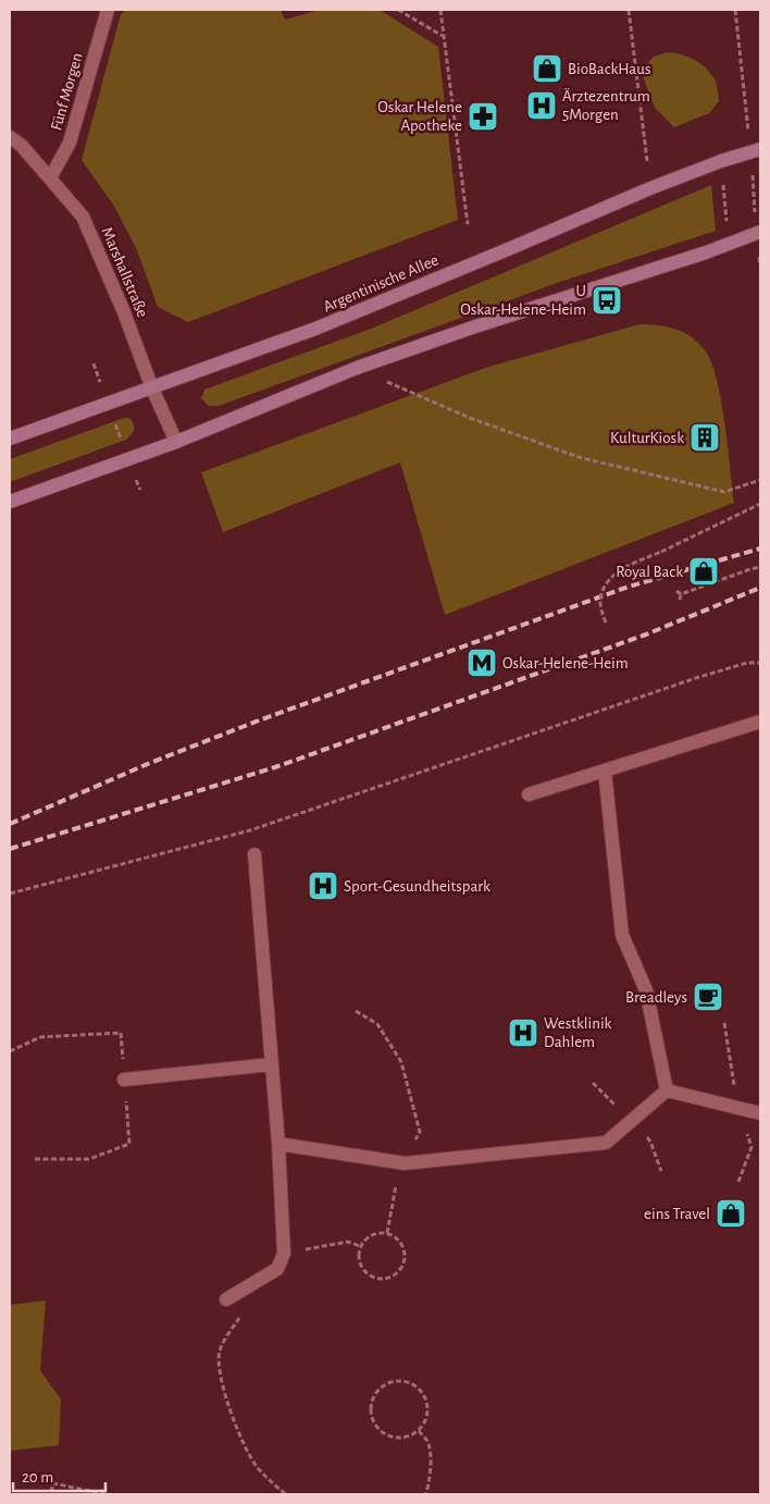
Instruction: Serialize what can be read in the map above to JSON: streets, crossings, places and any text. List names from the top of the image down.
{
  "streets": {
    "main road": ["Argentinische Allee"],
    "street": ["Fünf Morgen", "Marshallstraße"]
  },
  "crossings": [
    ["Fünf Morgen", "Marshallstraße"],
    ["Marshallstraße", "Argentinische Allee"]
  ],
  "places": {
    "shop": ["BioBackHaus", "Royal Back", "eins Travel"],
    "hospital": ["Ärztezentrum 5Morgen", "Sport-Gesundheitspark", "Westklinik Dahlem"],
    "pharmacy": ["Oskar Helene Apotheke"],
    "bus stop": ["U Oskar-Helene-Heim"],
    "building": ["KulturKiosk"],
    "metro station": ["Oskar-Helene-Heim"],
    "cafe": ["Breadleys"]
  },
  "scale_bar": "20 m"
}
